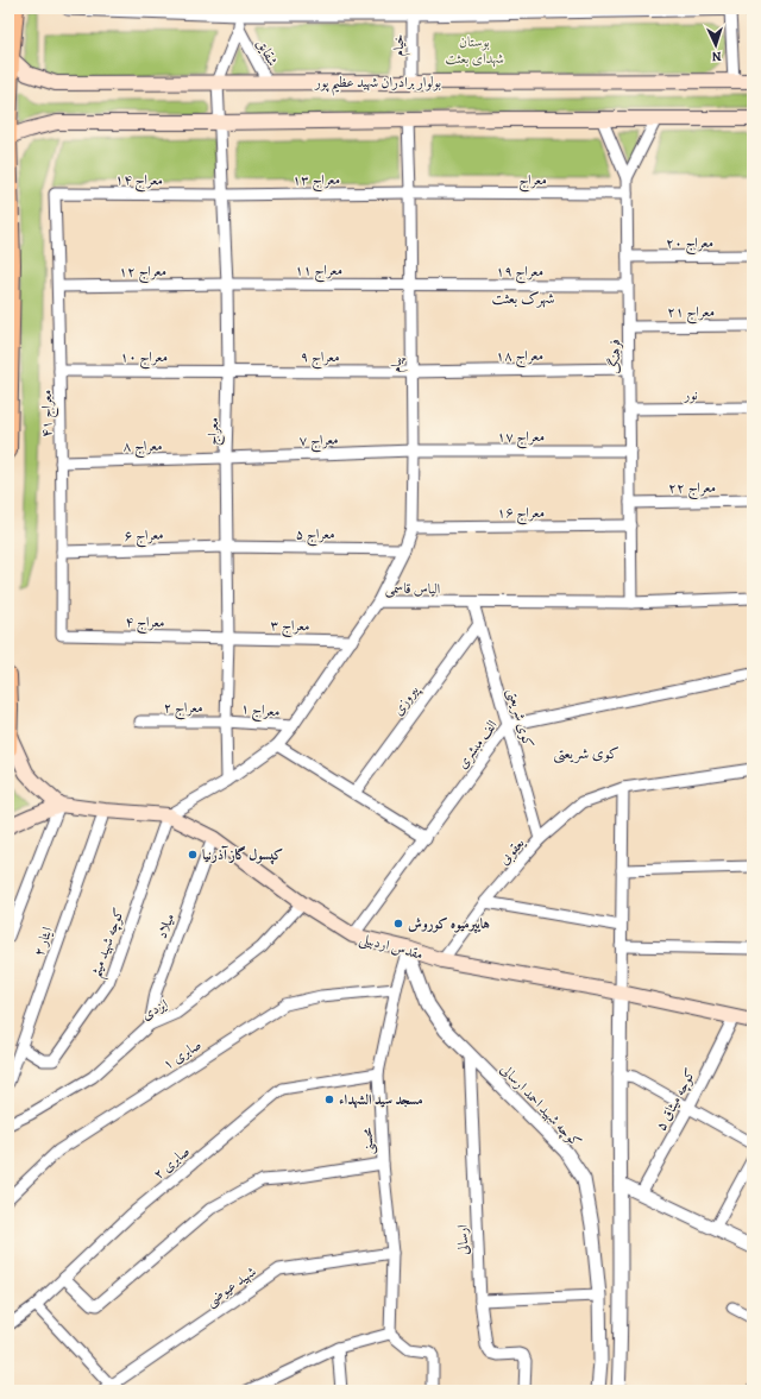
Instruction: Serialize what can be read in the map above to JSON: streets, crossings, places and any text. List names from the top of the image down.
{
  "streets": {
    "main road": ["بولوار برادران شهید عظیم‌ پور", "مقدس اردبیلی"],
    "street": [
      "خیام",
      "شقایق",
      "معراج ۱۴",
      "معراج ۱۳",
      "معراج",
      "معراج ۲۰",
      "معراج ۱۱",
      "معراج ۱۲",
      "معراج ۱۹",
      "معراج ۲۱",
      "معراج ۱۸",
      "معراج ۱۰",
      "معراج ۹",
      "فرهنگ",
      "پیام",
      "نور",
      "معراج ۴۱",
      "معراج ۱۷",
      "معراج ۷",
      "معراج ۸",
      "معراج ۲۲",
      "معراج ۱۶",
      "معراج ۵",
      "معراج ۶",
      "الیاس قاسمی",
      "معراج ۴",
      "معراج ۳",
      "پیروزی",
      "معراج ۲",
      "معراج ۱",
      "کوی شریعتی",
      "الف مبشری",
      "یعقوبی",
      "میلاد",
      "ایثار ۲",
      "کوچه شهید میثم",
      "ایزدی",
      "صابری ۱",
      "کوچه میثاق ۵",
      "کوچه شهید احمد ارسالی",
      "محسنی",
      "صابری ۲",
      "ارسالی",
      "شهید عیوضی"
    ]
  },
  "crossings": [
    ["خیام", "بولوار برادران شهید عظیم‌ پور"],
    ["شقایق", "بولوار برادران شهید عظیم‌ پور"],
    ["بولوار برادران شهید عظیم‌ پور", "معراج"],
    ["معراج ۱۴", "معراج ۱۳"],
    ["معراج ۱۴", "معراج"],
    ["معراج ۱۴", "معراج ۴۱"],
    ["معراج ۱۳", "معراج"],
    ["معراج ۱۳", "پیام"],
    ["معراج", "معراج ۱۱"],
    ["معراج", "معراج ۱۲"],
    ["معراج", "معراج ۱۰"],
    ["معراج", "معراج ۹"],
    ["معراج", "فرهنگ"],
    ["معراج", "پیام"],
    ["معراج", "معراج ۷"],
    ["معراج", "معراج ۸"],
    ["معراج", "معراج ۵"],
    ["معراج", "معراج ۶"],
    ["معراج", "الیاس قاسمی"],
    ["معراج", "معراج ۴"],
    ["معراج", "معراج ۳"],
    ["معراج", "معراج ۲"],
    ["معراج", "معراج ۱"],
    ["معراج ۲۰", "فرهنگ"],
    ["معراج ۱۱", "معراج ۱۲"],
    ["معراج ۱۱", "معراج ۱۹"],
    ["معراج ۱۱", "پیام"],
    ["معراج ۱۲", "معراج ۴۱"],
    ["معراج ۱۹", "فرهنگ"],
    ["معراج ۱۹", "پیام"],
    ["معراج ۲۱", "فرهنگ"],
    ["معراج ۱۸", "معراج ۹"],
    ["معراج ۱۸", "فرهنگ"],
    ["معراج ۱۸", "پیام"],
    ["معراج ۱۰", "معراج ۹"],
    ["معراج ۱۰", "معراج ۴۱"],
    ["معراج ۹", "پیام"],
    ["فرهنگ", "نور"],
    ["فرهنگ", "معراج ۱۷"],
    ["فرهنگ", "معراج ۲۲"],
    ["فرهنگ", "معراج ۱۶"],
    ["فرهنگ", "الیاس قاسمی"],
    ["پیام", "معراج ۱۷"],
    ["پیام", "معراج ۷"],
    ["پیام", "معراج ۱۶"],
    ["پیام", "معراج ۵"],
    ["پیام", "الیاس قاسمی"],
    ["معراج ۴۱", "معراج ۸"],
    ["معراج ۴۱", "معراج ۶"],
    ["معراج ۴۱", "معراج ۴"],
    ["معراج ۱۷", "معراج ۷"],
    ["معراج ۷", "معراج ۸"],
    ["معراج ۵", "معراج ۶"],
    ["الیاس قاسمی", "معراج ۳"],
    ["الیاس قاسمی", "معراج ۱"],
    ["الیاس قاسمی", "کوی شریعتی"],
    ["الیاس قاسمی", "کوچه شهید میثم"],
    ["الیاس قاسمی", "مقدس اردبیلی"],
    ["معراج ۴", "معراج ۳"],
    ["پیروزی", "کوی شریعتی"],
    ["معراج ۲", "معراج ۱"],
    ["کوی شریعتی", "الف مبشری"],
    ["کوی شریعتی", "یعقوبی"],
    ["الف مبشری", "مقدس اردبیلی"],
    ["یعقوبی", "مقدس اردبیلی"],
    ["میلاد", "مقدس اردبیلی"],
    ["میلاد", "ایزدی"],
    ["ایثار ۲", "کوچه شهید میثم"],
    ["ایثار ۲", "مقدس اردبیلی"],
    ["کوچه شهید میثم", "مقدس اردبیلی"],
    ["مقدس اردبیلی", "ایزدی"],
    ["مقدس اردبیلی", "کوچه میثاق ۵"],
    ["مقدس اردبیلی", "کوچه شهید احمد ارسالی"],
    ["مقدس اردبیلی", "محسنی"],
    ["صابری ۱", "محسنی"],
    ["کوچه شهید احمد ارسالی", "محسنی"],
    ["کوچه شهید احمد ارسالی", "ارسالی"],
    ["محسنی", "صابری ۲"],
    ["محسنی", "شهید عیوضی"]
  ],
  "districts": ["شهرک بعثت", "کوی شریعتی"],
  "parks": ["بوستان شهدای بعثت"],
  "places": ["کپسول گاز آذرنیا", "هایپرمیوه کوروش", "مسجد سید الشهداء"],
  "north": "bottom"
}
